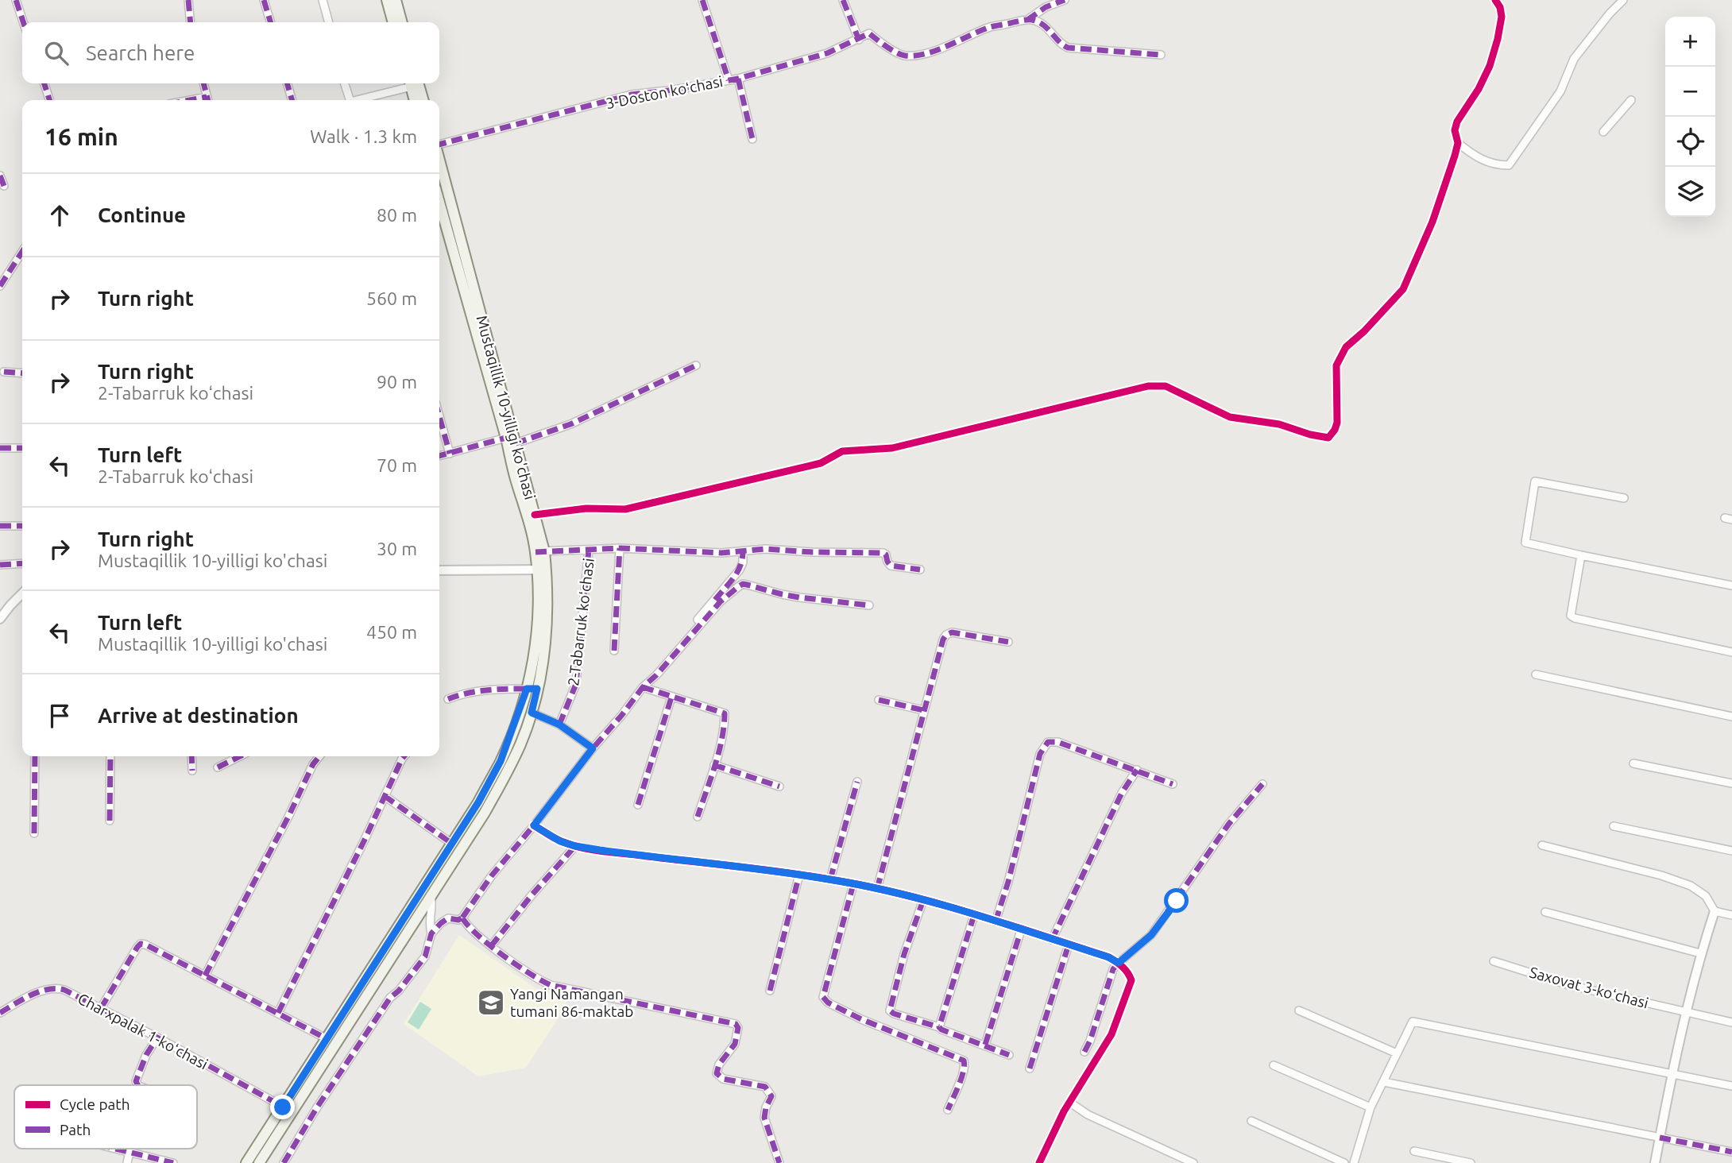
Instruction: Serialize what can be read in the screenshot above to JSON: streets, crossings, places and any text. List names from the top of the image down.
{
  "streets": {
    "main road": ["Mustaqillik 10-yilligi ko'chasi"],
    "street": [
      "3-Doston koʻchasi",
      "2-Tabarruk koʻchasi",
      "Saxovat 3-koʻchasi",
      "Charxpalak 1-koʻchasi"
    ]
  },
  "crossings": [
    ["Mustaqillik 10-yilligi ko'chasi", "Charxpalak 1-koʻchasi"]
  ],
  "places": {
    "school or university": ["Yangi Namangan tumani 86-maktab"]
  },
  "legend": ["Cycle path", "Path"],
  "page": {
    "map_buttons": ["+", "−"],
    "search": "Search here",
    "heading": ["16 min", "Walk · 1.3 km"],
    "list": [
      ["Continue", "80 m"],
      ["Turn right", "560 m"],
      ["Turn right", "2-Tabarruk koʻchasi", "90 m"],
      ["Turn left", "2-Tabarruk koʻchasi", "70 m"],
      ["Turn right", "Mustaqillik 10-yilligi ko'chasi", "30 m"],
      ["Turn left", "Mustaqillik 10-yilligi ko'chasi", "450 m"],
      "Arrive at destination"
    ]
  }
}
